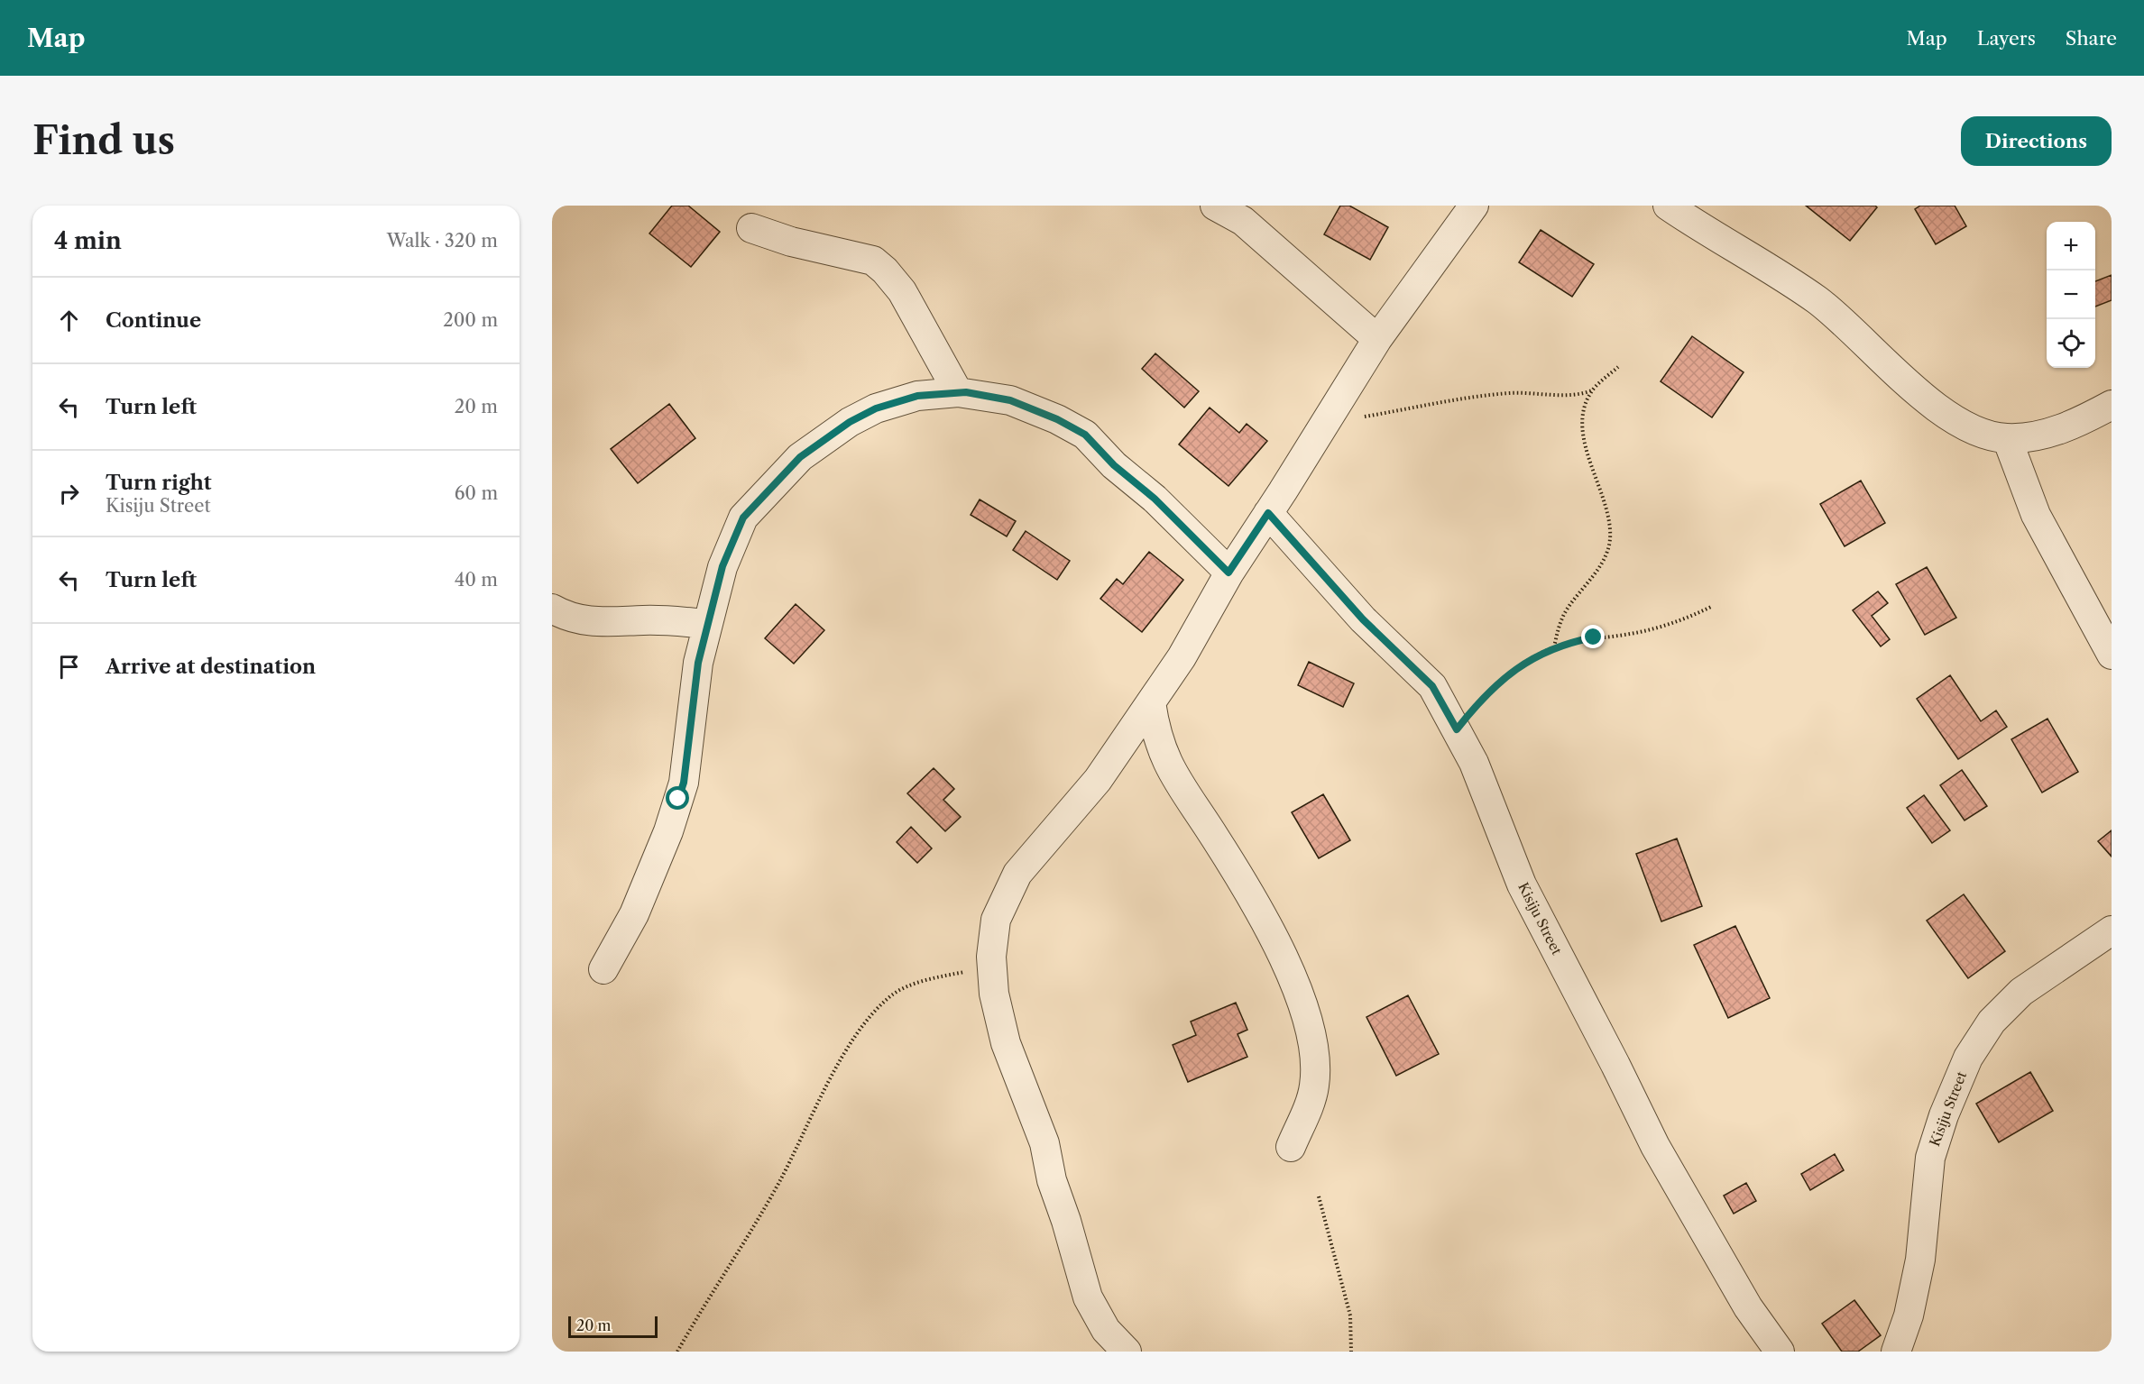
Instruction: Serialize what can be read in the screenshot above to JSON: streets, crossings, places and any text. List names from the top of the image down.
{
  "streets": {
    "street": ["Kisiju Street"]
  },
  "scale_bar": "20 m",
  "page": {
    "header": "Map",
    "nav": ["Map", "Layers", "Share"],
    "buttons": "Directions",
    "title": "Find us",
    "heading": ["4 min", "Walk · 320 m"],
    "map_buttons": ["+", "−"],
    "list": [
      ["Continue", "200 m"],
      ["Turn left", "20 m"],
      ["Turn right", "Kisiju Street", "60 m"],
      ["Turn left", "40 m"],
      "Arrive at destination"
    ],
    "scale": "20 m"
  }
}
